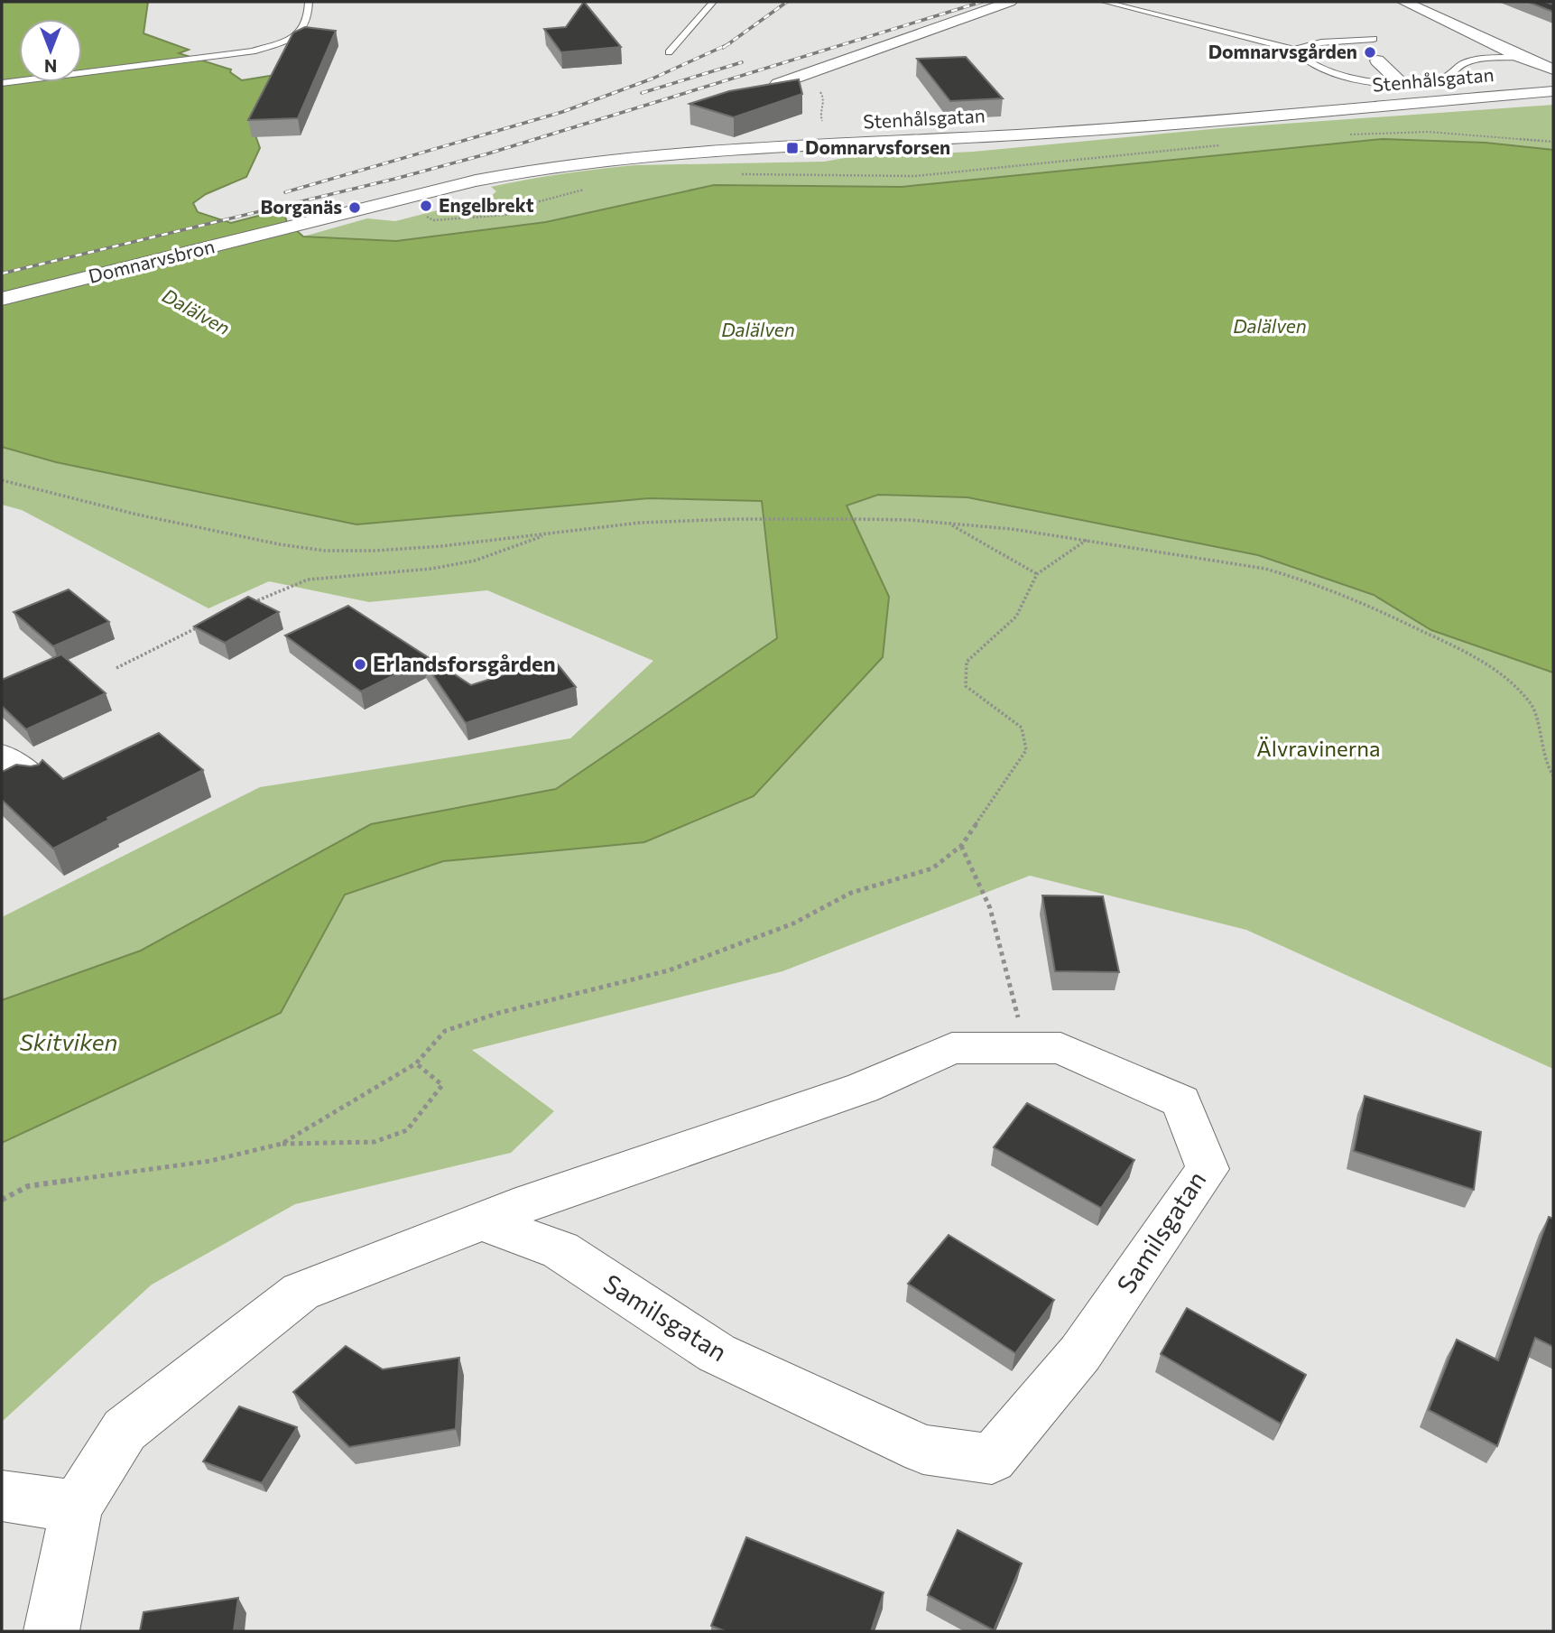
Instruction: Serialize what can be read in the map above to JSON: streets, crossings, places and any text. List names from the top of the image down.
{
  "streets": {
    "street": ["Stenhålsgatan", "Domnarvsbron", "Samilsgatan"]
  },
  "crossings": [
    ["Stenhålsgatan", "Domnarvsbron"]
  ],
  "water": ["Dalälven", "Skitviken"],
  "parks": ["Älvravinerna"],
  "places": {
    "other": [
      "Domnarvsgården",
      "Engelbrekt",
      "Borganäs",
      "Erlandsforsgården"
    ],
    "transit": ["Domnarvsforsen"]
  },
  "north": "bottom"
}
